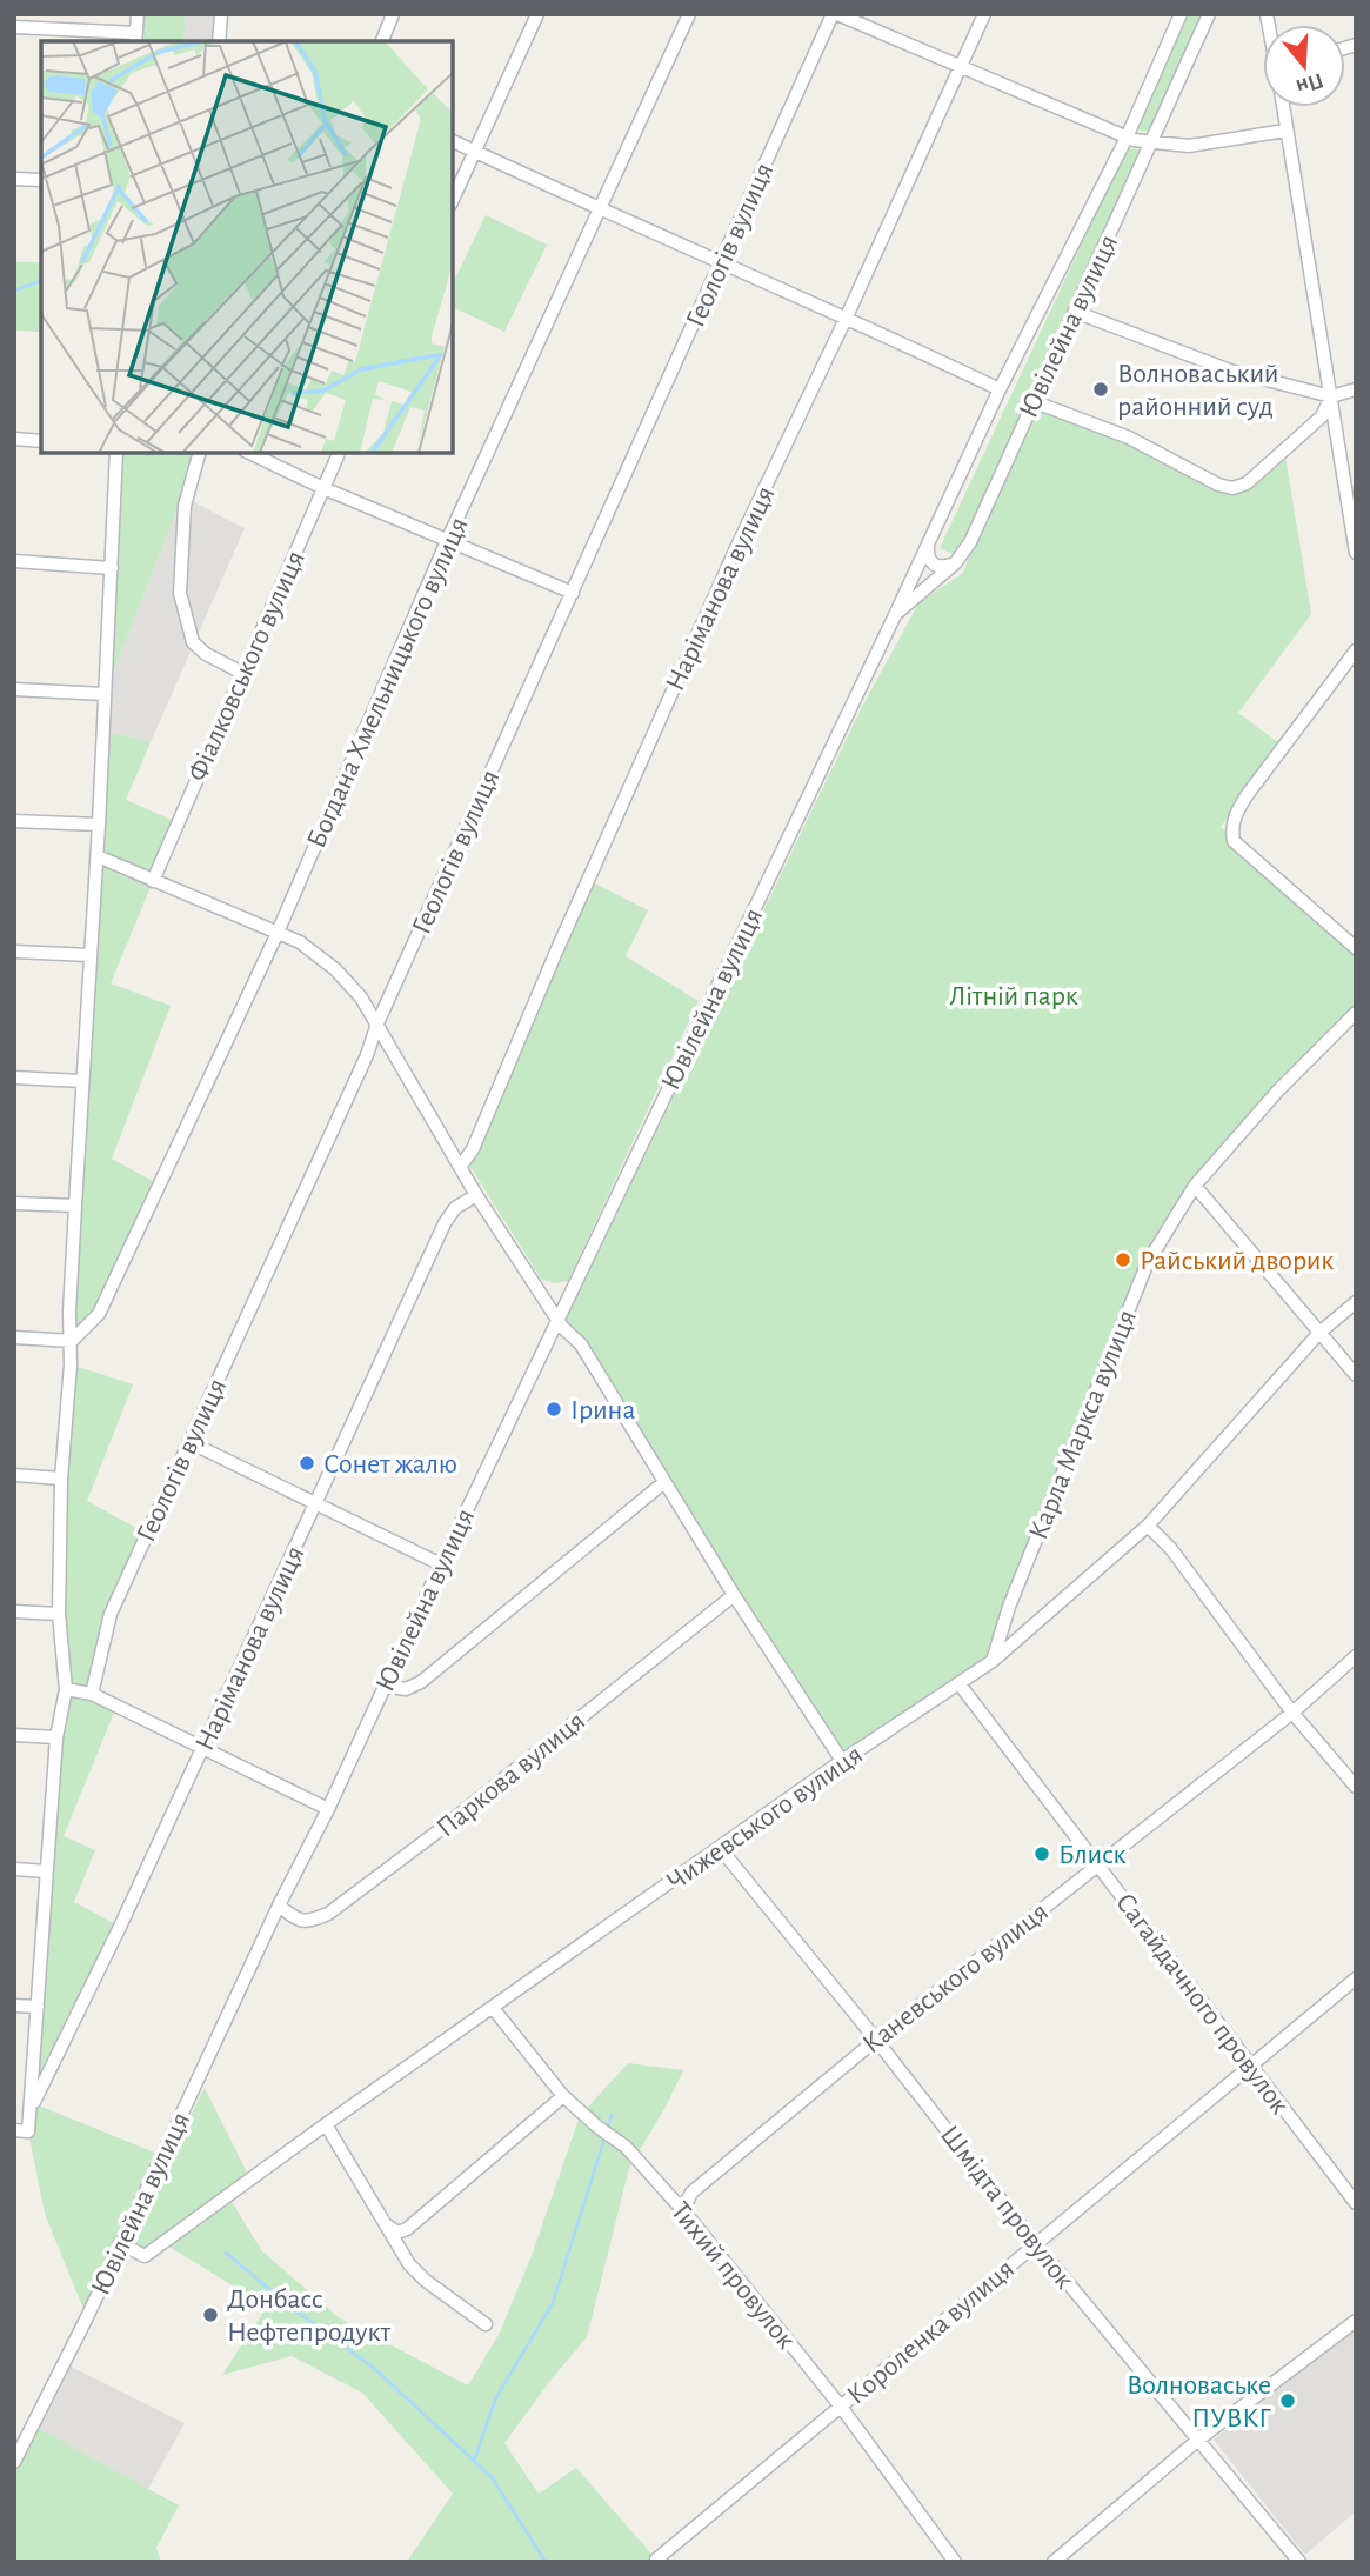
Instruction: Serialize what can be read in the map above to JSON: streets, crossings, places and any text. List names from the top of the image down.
{
  "streets": {
    "street": [
      "Геологів вулиця",
      "Ювілейна вулиця",
      "Наріманова вулиця",
      "Фіалковського вулиця",
      "Богдана Хмельницького вулиця",
      "Карла Маркса вулиця",
      "Паркова вулиця",
      "Чижевського вулиця",
      "Каневського вулиця",
      "Сагайдачного провулок",
      "Шмідта провулок",
      "Тихий провулок",
      "Короленка вулиця"
    ]
  },
  "crossings": [
    ["Ювілейна вулиця", "Паркова вулиця"],
    ["Ювілейна вулиця", "Чижевського вулиця"],
    ["Карла Маркса вулиця", "Чижевського вулиця"],
    ["Чижевського вулиця", "Сагайдачного провулок"],
    ["Чижевського вулиця", "Шмідта провулок"],
    ["Чижевського вулиця", "Тихий провулок"],
    ["Каневського вулиця", "Сагайдачного провулок"],
    ["Каневського вулиця", "Шмідта провулок"],
    ["Каневського вулиця", "Тихий провулок"],
    ["Сагайдачного провулок", "Короленка вулиця"],
    ["Шмідта провулок", "Короленка вулиця"],
    ["Тихий провулок", "Короленка вулиця"]
  ],
  "parks": ["Літній парк"],
  "places": [
    "Волноваський районний суд",
    "Райський дворик",
    "Ірина",
    "Сонет жалю",
    "Блиск",
    "Донбасс Нефтепродукт",
    "Волноваське ПУВКГ"
  ],
  "north": "bottom"
}
